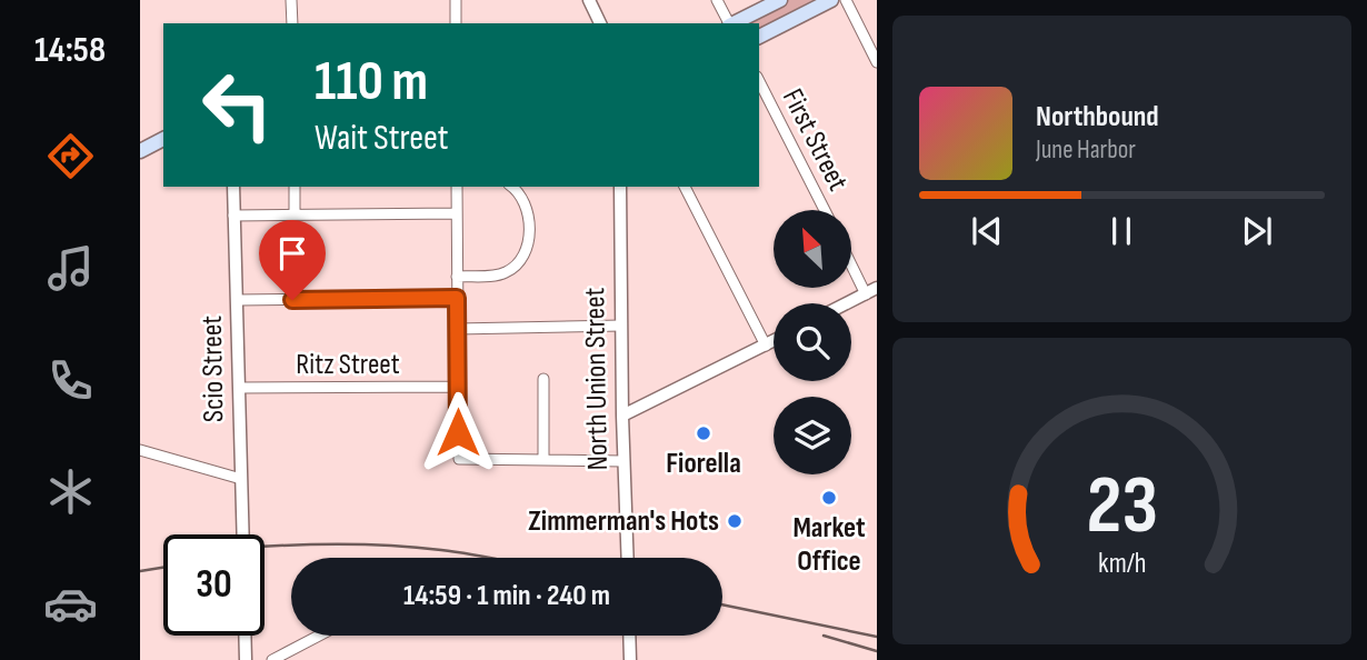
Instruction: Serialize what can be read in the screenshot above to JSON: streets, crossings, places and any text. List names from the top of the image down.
{
  "streets": {
    "street": [
      "First Street",
      "Ritz Street",
      "Scio Street",
      "North Union Street"
    ]
  },
  "crossings": [
    ["Ritz Street", "Scio Street"]
  ],
  "places": ["Fiorella", "Market Office", "Zimmerman's Hots"],
  "north": "top left",
  "page": {
    "tabs": "14:58",
    "turn": ["110 m", "Wait Street"],
    "song": ["Northbound", "June Harbor"],
    "limit": "30",
    "trip": "14:59 · 1 min · 240 m",
    "gauge": ["23", "km/h"]
  }
}
